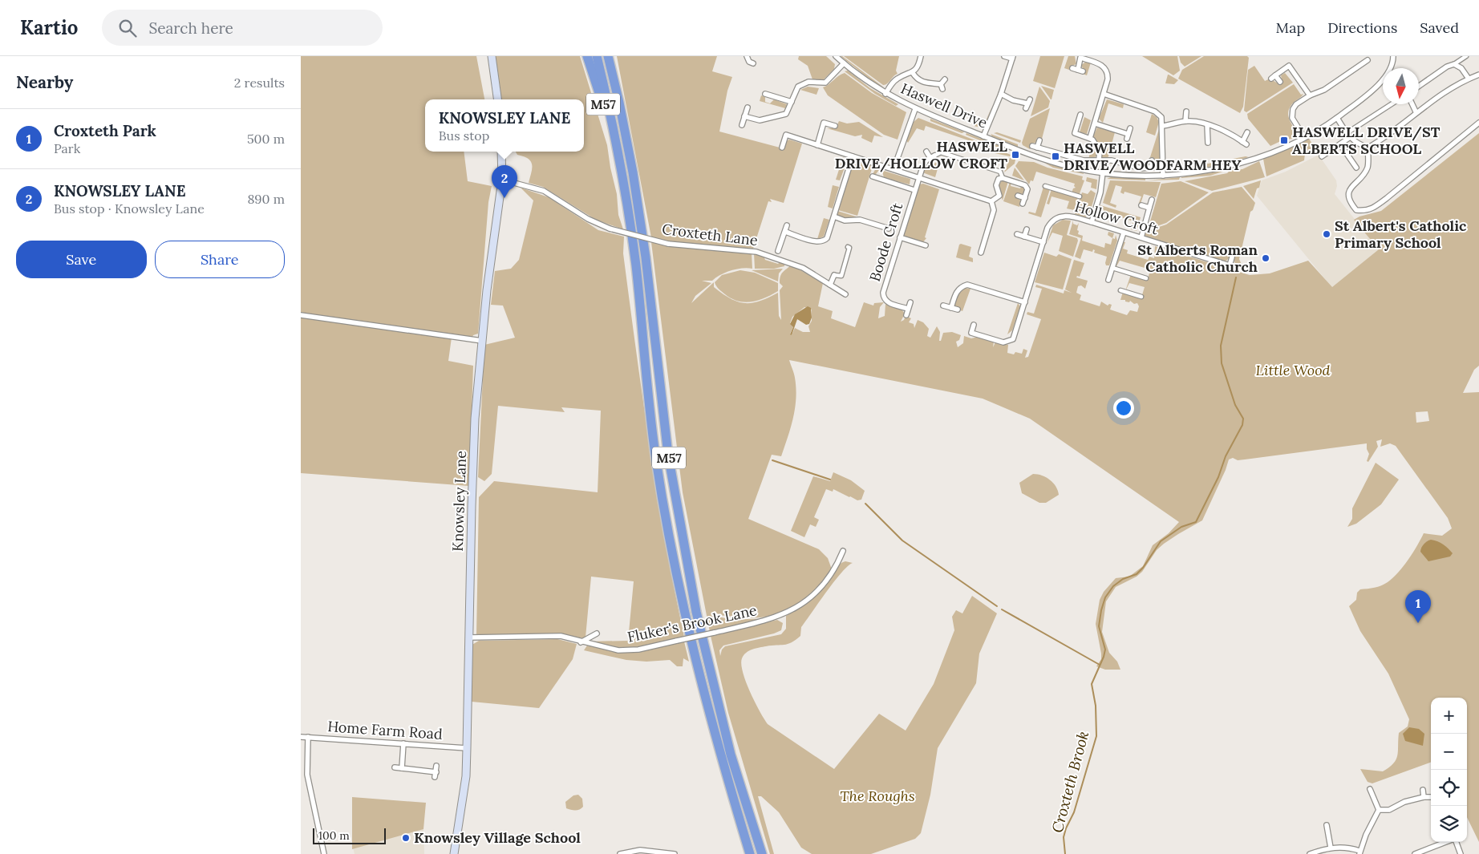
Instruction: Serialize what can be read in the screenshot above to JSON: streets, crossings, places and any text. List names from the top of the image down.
{
  "streets": {
    "highway": ["M57"],
    "main road": ["Knowsley Lane"],
    "street": [
      "Haswell Drive",
      "Hollow Croft",
      "Croxteth Lane",
      "Boode Croft",
      "Fluker's Brook Lane",
      "Home Farm Road"
    ]
  },
  "crossings": [
    ["Croxteth Lane", "Knowsley Lane"],
    ["Knowsley Lane", "Fluker's Brook Lane"],
    ["Knowsley Lane", "Home Farm Road"]
  ],
  "water": ["Croxteth Brook"],
  "parks": ["Little Wood", "The Roughs"],
  "places": {
    "transit": ["HASWELL DRIVE/ST ALBERTS SCHOOL", "HASWELL DRIVE/HOLLOW CROFT", "HASWELL DRIVE/WOODFARM HEY"],
    "other": ["St Albert's Catholic Primary School", "St Alberts Roman Catholic Church", "Knowsley Village School"]
  },
  "scale_bar": "100 m",
  "north": "bottom",
  "page": {
    "header": "Kartio",
    "search": "Search here",
    "nav": ["Map", "Directions", "Saved"],
    "heading": ["Nearby", "2 results"],
    "popup": ["KNOWSLEY LANE", "Bus stop"],
    "list": [
      {
        "mark": "1",
        "name": "Croxteth Park",
        "note": "Park",
        "value": "500 m"
      },
      {
        "mark": "2",
        "name": "KNOWSLEY LANE",
        "note": "Bus stop · Knowsley Lane",
        "value": "890 m"
      }
    ],
    "pins": ["2", "1"],
    "buttons": ["Save", "Share"],
    "map_buttons": ["+", "−"],
    "scale": "100 m"
  }
}
